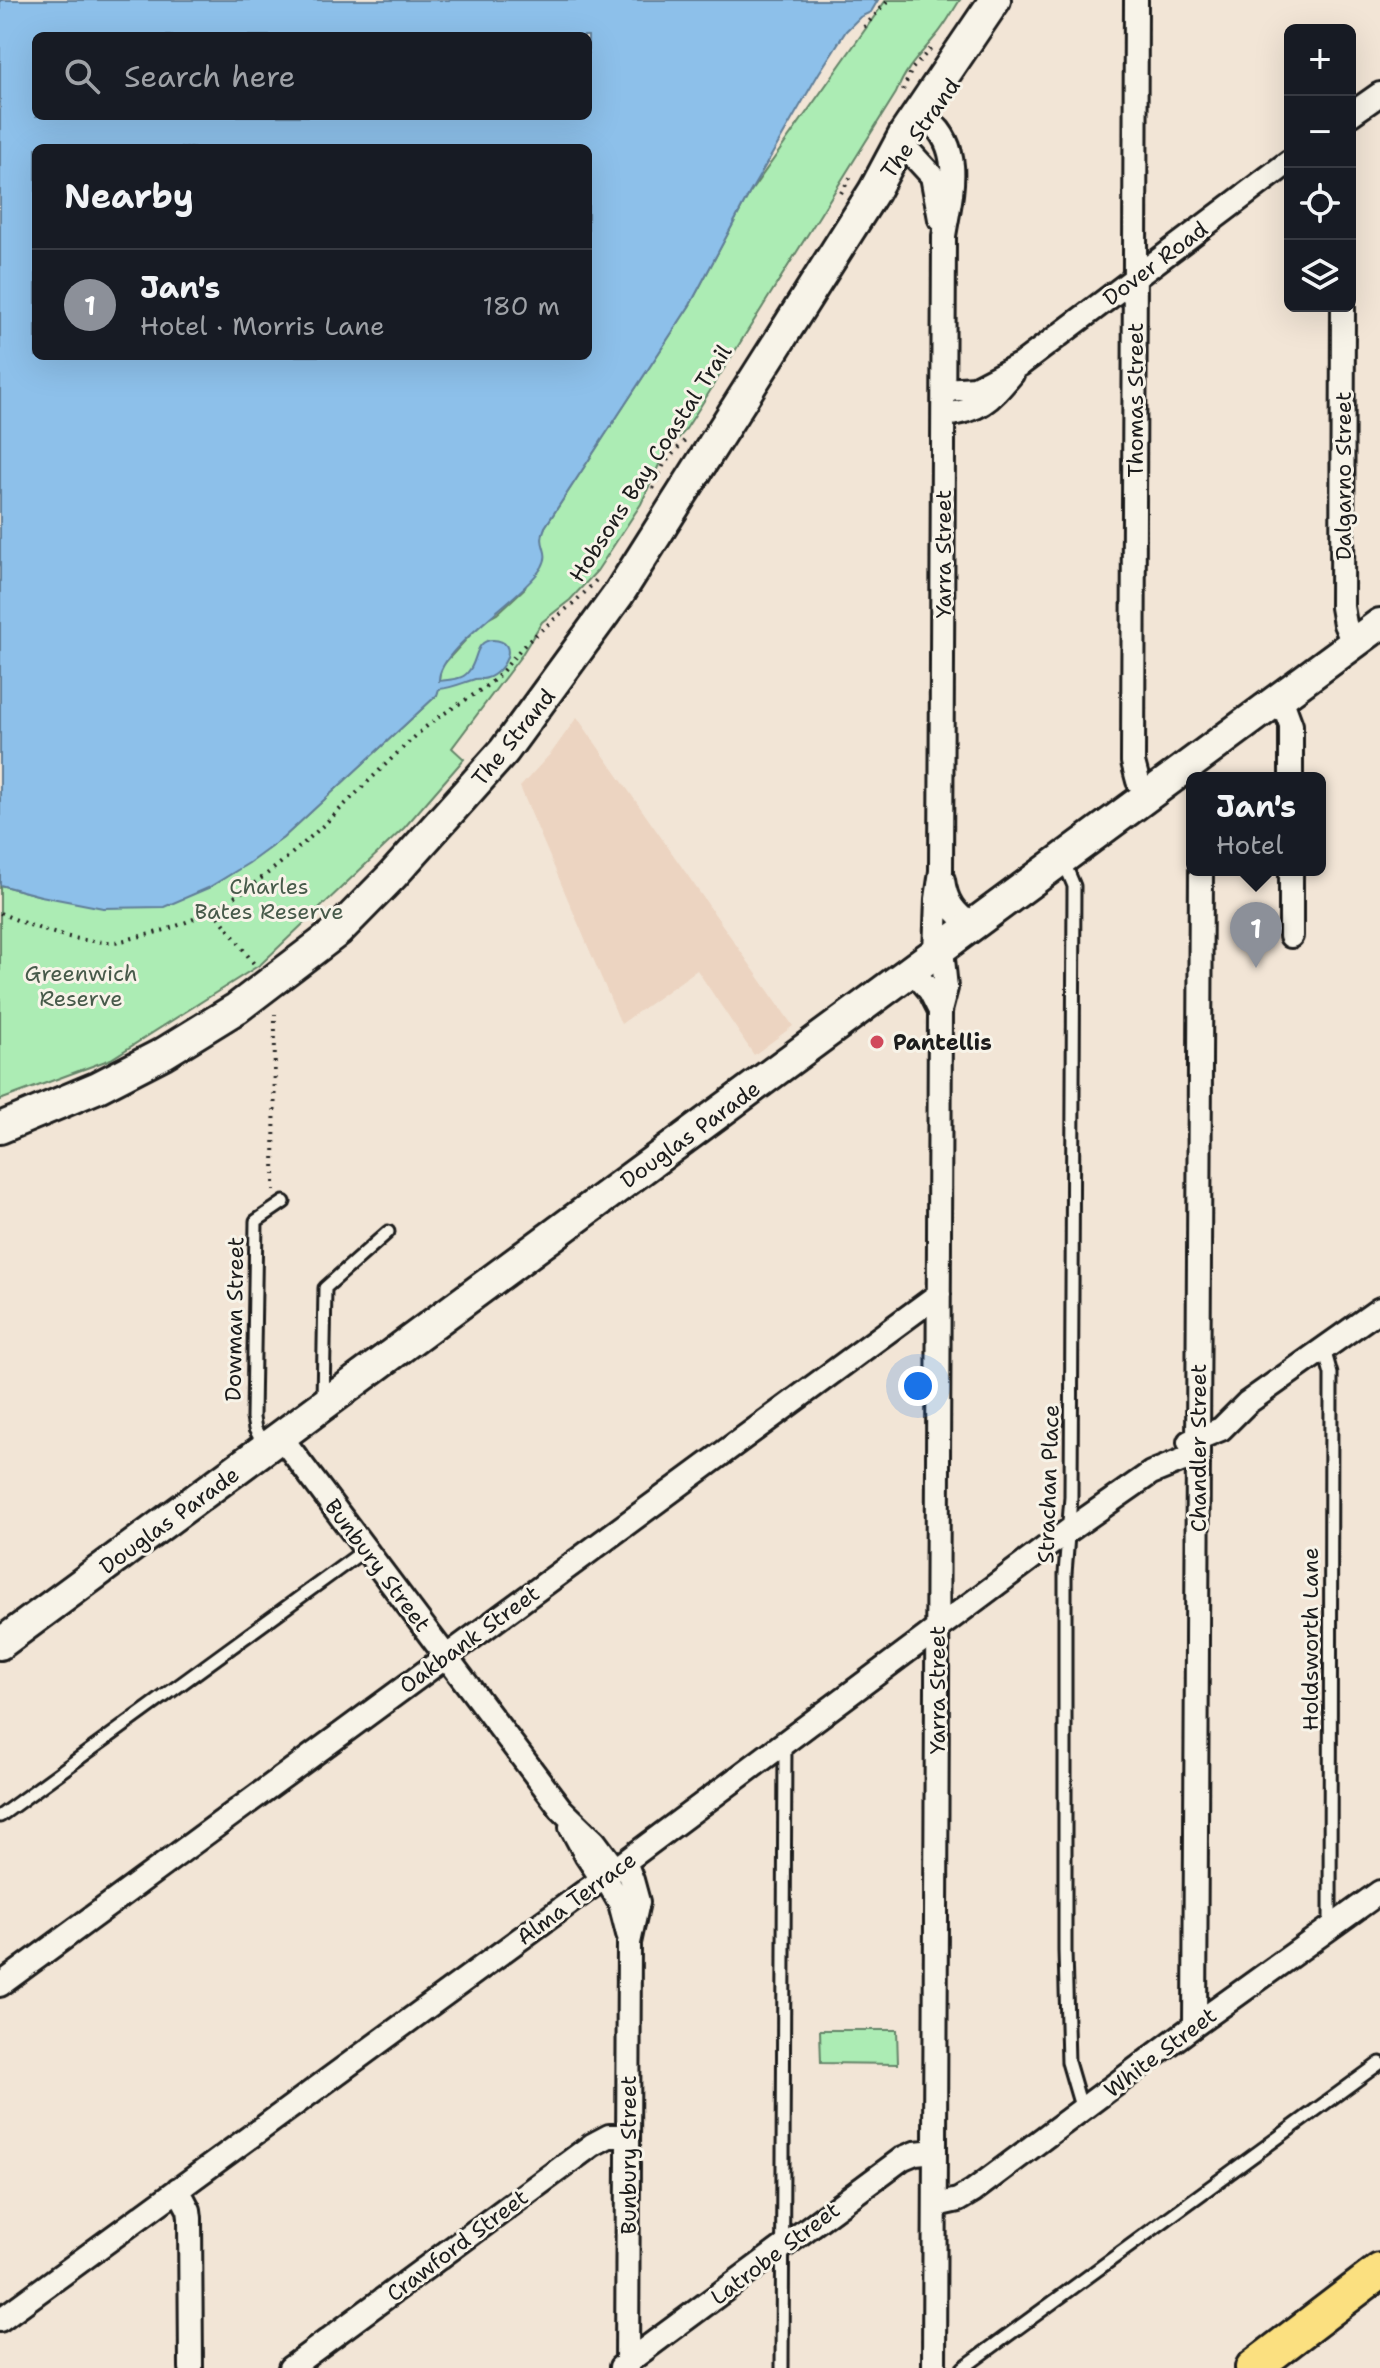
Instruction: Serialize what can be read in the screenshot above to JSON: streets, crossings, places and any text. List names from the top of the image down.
{
  "streets": {
    "street": [
      "The Strand",
      "Dover Road",
      "Thomas Street",
      "Dalgarno Street",
      "Yarra Street",
      "Douglas Parade",
      "Chandler Street",
      "Bunbury Street",
      "Oakbank Street",
      "Alma Terrace",
      "White Street",
      "Crawford Street",
      "Latrobe Street"
    ],
    "lane": ["Dowman Street", "Strachan Place", "Holdsworth Lane"],
    "path": ["Hobsons Bay Coastal Trail"]
  },
  "crossings": [
    ["The Strand", "Yarra Street"],
    ["Dover Road", "Thomas Street"],
    ["Dover Road", "Yarra Street"],
    ["Thomas Street", "Douglas Parade"],
    ["Dalgarno Street", "Douglas Parade"],
    ["Yarra Street", "Douglas Parade"],
    ["Yarra Street", "Oakbank Street"],
    ["Yarra Street", "Alma Terrace"],
    ["Yarra Street", "White Street"],
    ["Yarra Street", "Latrobe Street"],
    ["Douglas Parade", "Dowman Street"],
    ["Douglas Parade", "Strachan Place"],
    ["Douglas Parade", "Bunbury Street"],
    ["Dowman Street", "Bunbury Street"],
    ["Chandler Street", "Alma Terrace"],
    ["Chandler Street", "White Street"],
    ["Strachan Place", "Alma Terrace"],
    ["Strachan Place", "White Street"],
    ["Bunbury Street", "Oakbank Street"],
    ["Bunbury Street", "Alma Terrace"],
    ["Bunbury Street", "Crawford Street"],
    ["Bunbury Street", "Latrobe Street"],
    ["Holdsworth Lane", "Alma Terrace"],
    ["Holdsworth Lane", "White Street"]
  ],
  "parks": ["Charles Bates Reserve", "Greenwich Reserve"],
  "places": ["Pantellis"],
  "page": {
    "map_buttons": ["+", "−"],
    "search": "Search here",
    "heading": "Nearby",
    "list": [
      {
        "mark": "1",
        "name": "Jan's",
        "note": "Hotel · Morris Lane",
        "value": "180 m"
      }
    ],
    "popup": ["Jan's", "Hotel"],
    "pins": "1"
  }
}
